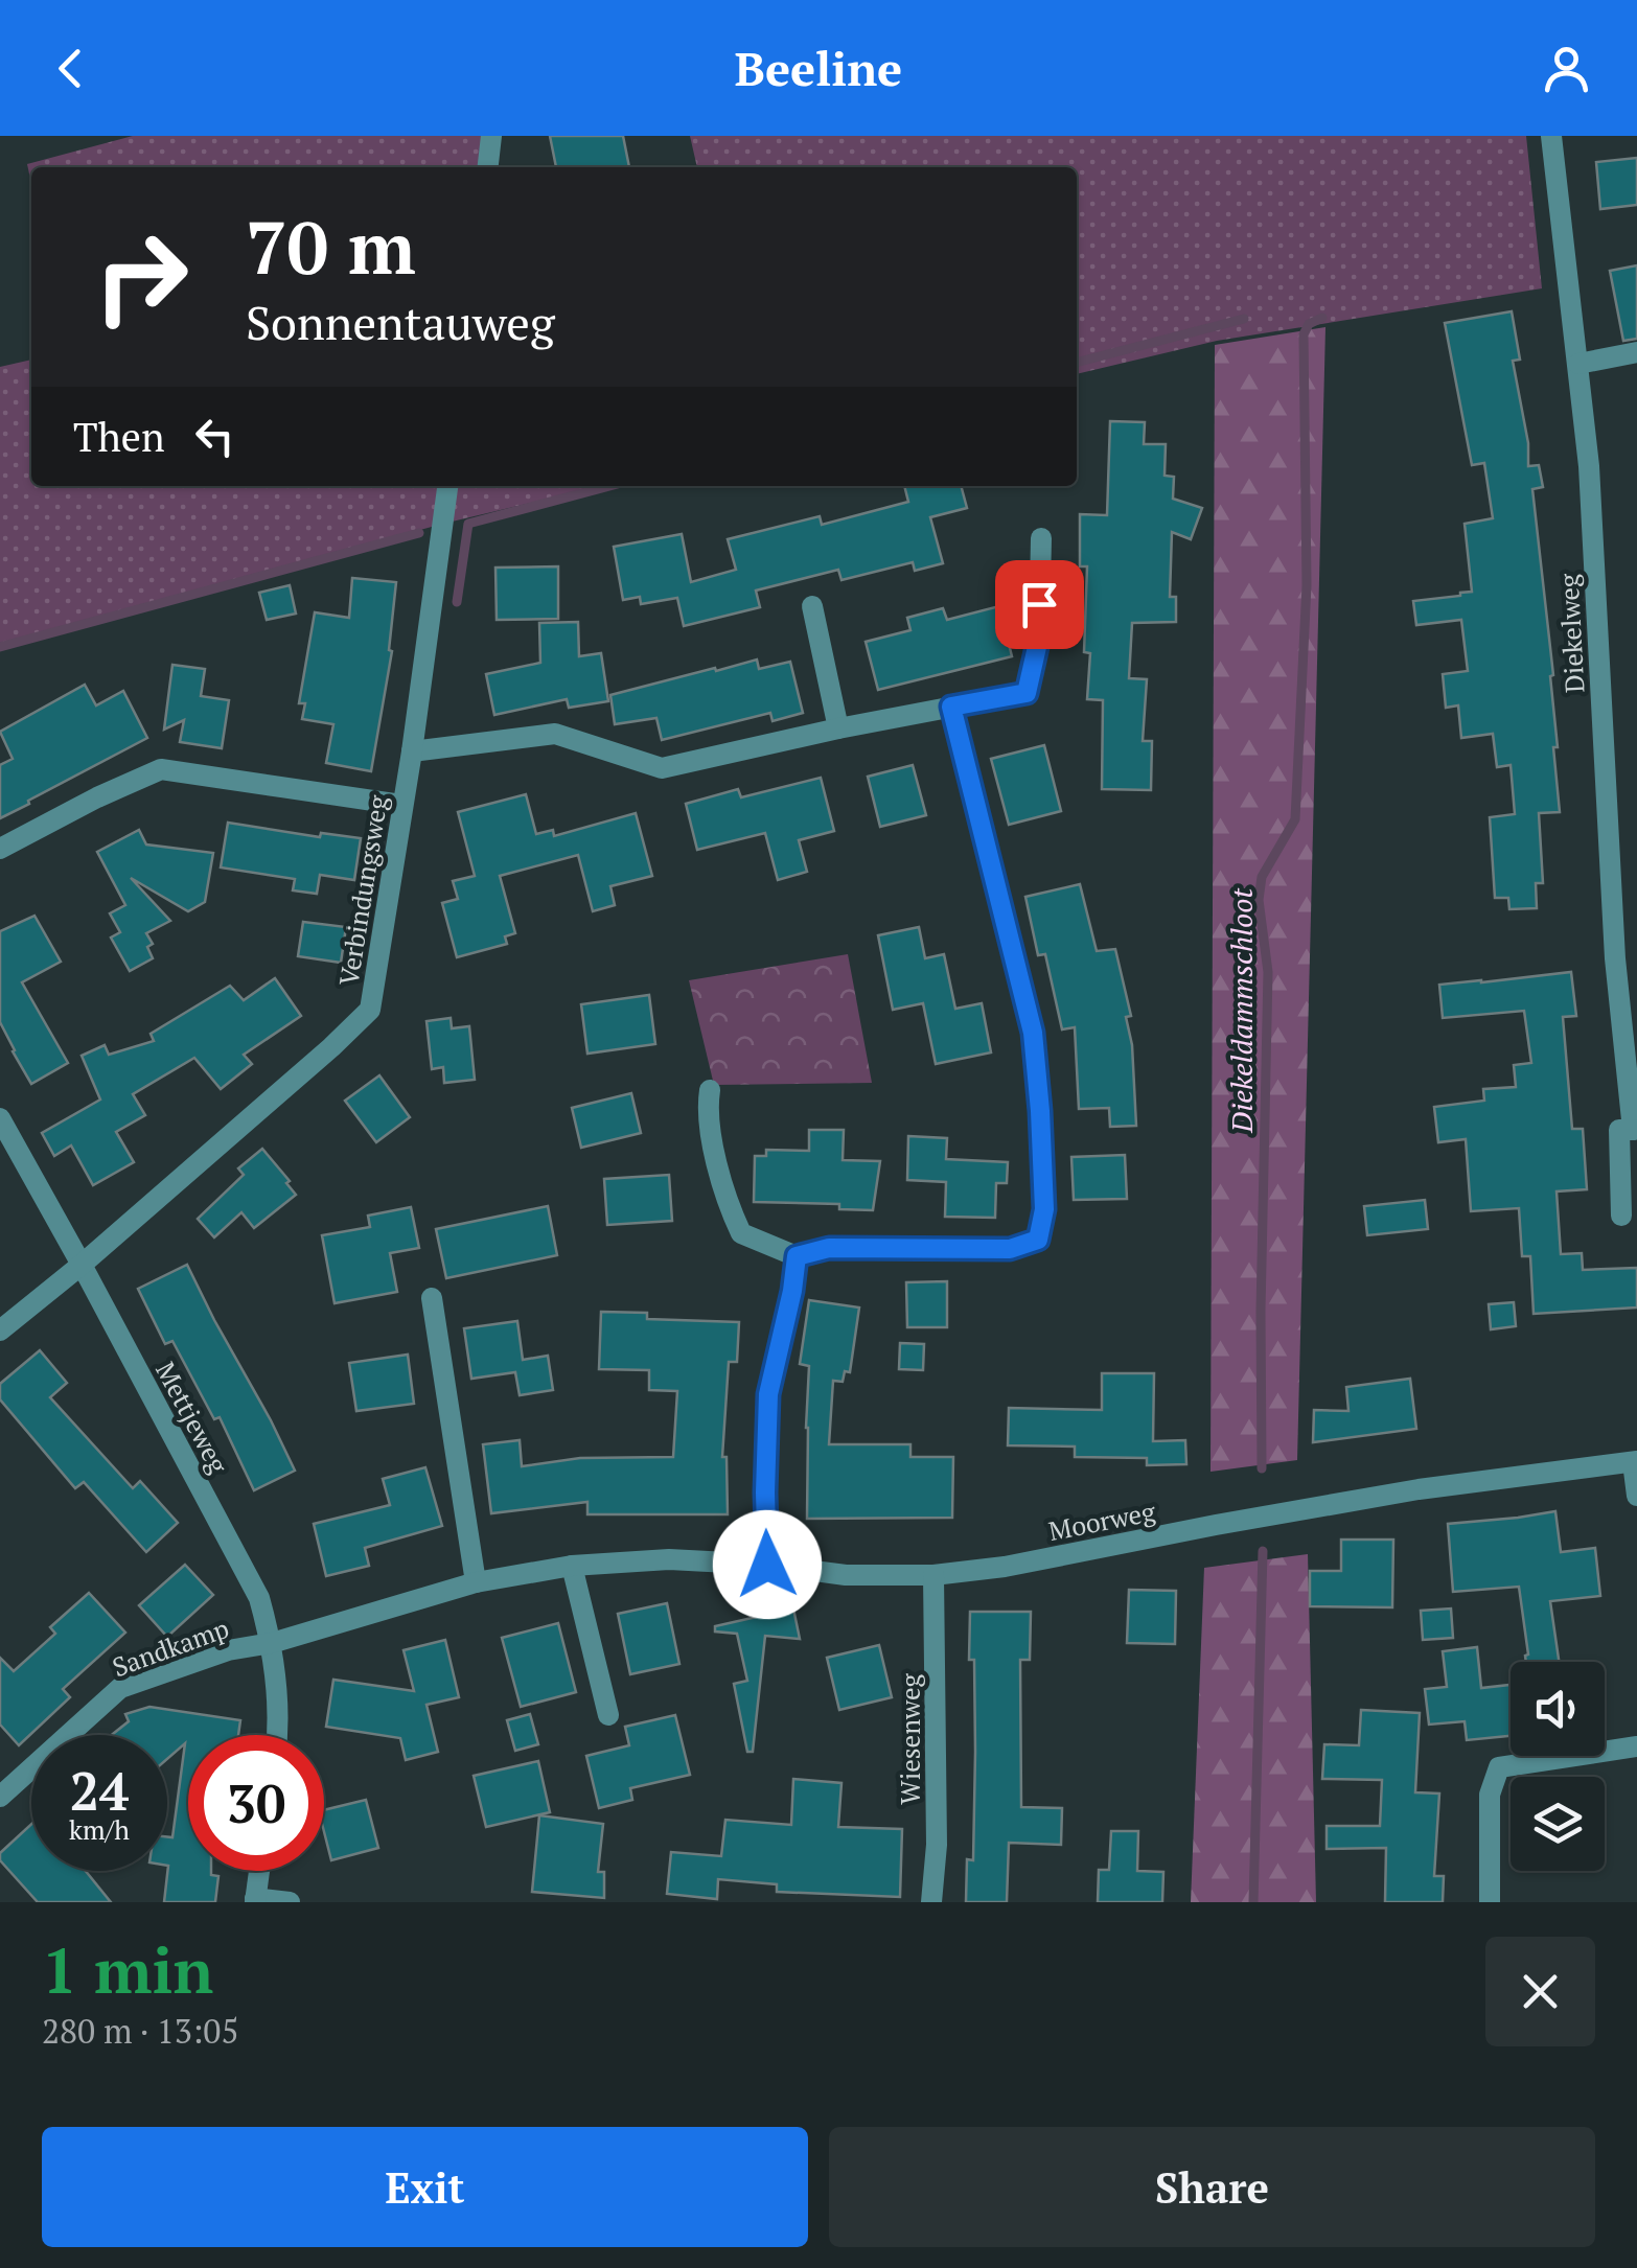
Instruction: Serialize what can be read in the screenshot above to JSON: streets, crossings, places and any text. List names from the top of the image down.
{
  "streets": {
    "street": [
      "Diekelweg",
      "Verbindungsweg",
      "Mettjeweg",
      "Moorweg",
      "Sandkamp",
      "Wiesenweg"
    ]
  },
  "crossings": [
    ["Verbindungsweg", "Mettjeweg"],
    ["Mettjeweg", "Moorweg"],
    ["Mettjeweg", "Sandkamp"],
    ["Moorweg", "Sandkamp"],
    ["Moorweg", "Wiesenweg"]
  ],
  "water": ["Diekeldammschloot"],
  "page": {
    "header": "Beeline",
    "turn": ["70 m", "Sonnentauweg"],
    "then": "Then",
    "speed": "24 km/h",
    "limit": "30",
    "heading": ["1 min", "280 m · 13:05"],
    "buttons": ["Exit", "Share"]
  }
}
